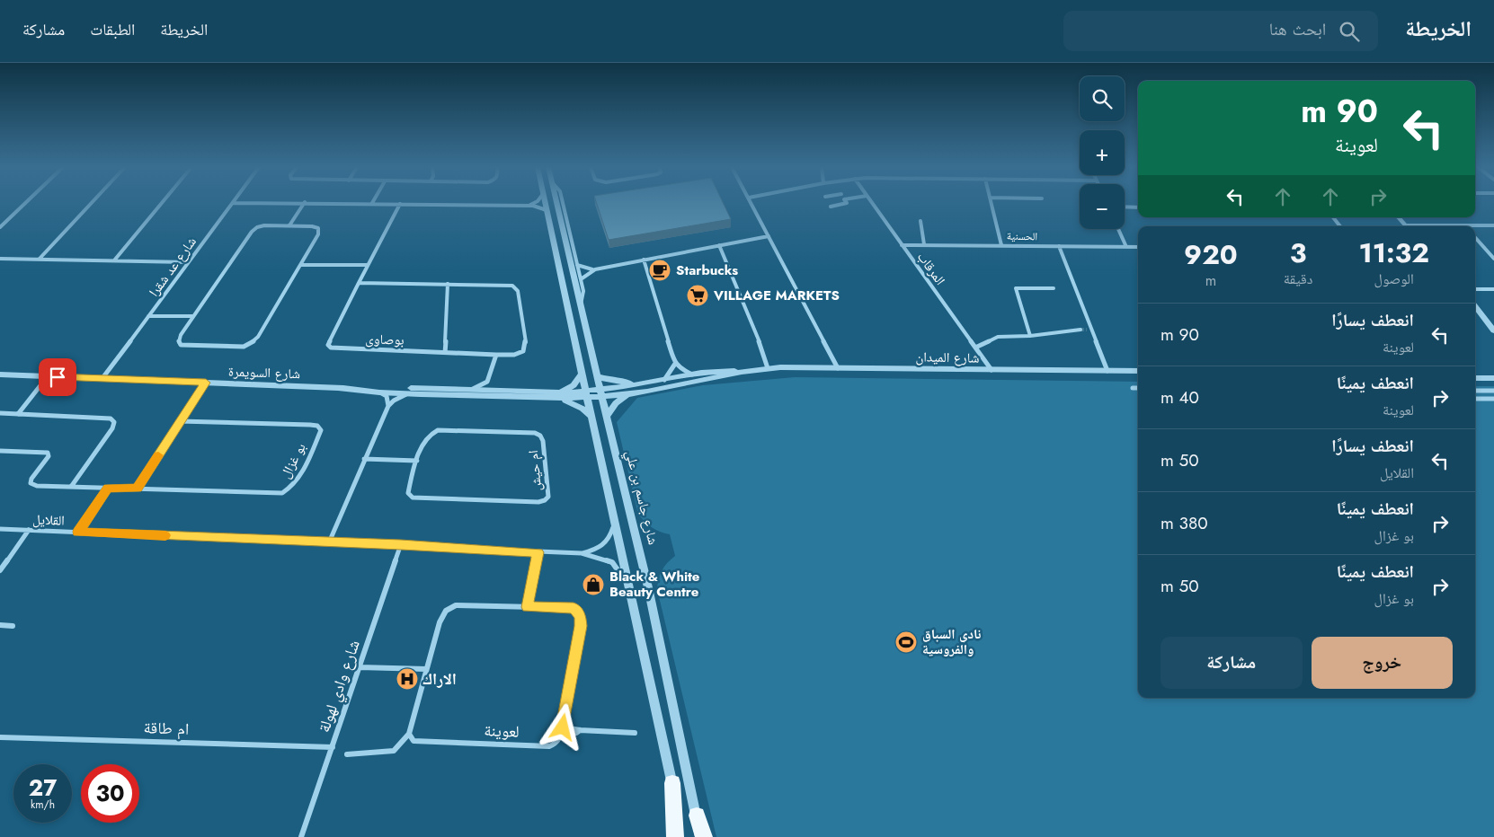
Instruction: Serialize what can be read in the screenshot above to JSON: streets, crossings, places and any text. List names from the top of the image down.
{
  "streets": {
    "street": [
      "الحسنية",
      "شارع عد شقرا",
      "المرقاب",
      "بوصاوى",
      "شارع الميدان",
      "شارع السويمرة",
      "بو غزال",
      "ام حيش",
      "شارع جاسم بن علي",
      "القلايل",
      "شارع وادي لهولة",
      "ام طاقة",
      "لعوينة"
    ]
  },
  "crossings": [
    ["الحسنية", "المرقاب"],
    ["شارع عد شقرا", "شارع السويمرة"],
    ["المرقاب", "شارع الميدان"],
    ["شارع الميدان", "شارع السويمرة"],
    ["شارع الميدان", "شارع جاسم بن علي"],
    ["شارع السويمرة", "شارع جاسم بن علي"],
    ["القلايل", "شارع وادي لهولة"],
    ["شارع وادي لهولة", "ام طاقة"]
  ],
  "places": {
    "cafe": ["Starbucks"],
    "supermarket": ["VILLAGE MARKETS"],
    "shop": ["Black & White Beauty Centre"],
    "sports": ["نادي السباق والفروسية"],
    "hospital": ["الاراك"]
  },
  "page": {
    "header": "الخريطة",
    "search": "ابحث هنا",
    "nav": ["الخريطة", "الطبقات", "مشاركة"],
    "map_buttons": ["+", "−"],
    "turn": ["90 m", "لعوينة"],
    "eta": [
      "11:32",
      "الوصول",
      "3",
      "دقيقة",
      "920",
      "m"
    ],
    "list": [
      {
        "name": "انعطف يسارًا",
        "note": "لعوينة",
        "value": "90 m"
      },
      {
        "name": "انعطف يمينًا",
        "note": "لعوينة",
        "value": "40 m"
      },
      {
        "name": "انعطف يسارًا",
        "note": "القلايل",
        "value": "50 m"
      },
      {
        "name": "انعطف يمينًا",
        "note": "بو غزال",
        "value": "380 m"
      },
      {
        "name": "انعطف يمينًا",
        "note": "بو غزال",
        "value": "50 m"
      }
    ],
    "buttons": ["خروج", "مشاركة"],
    "speed": "27 km/h",
    "limit": "30"
  }
}
